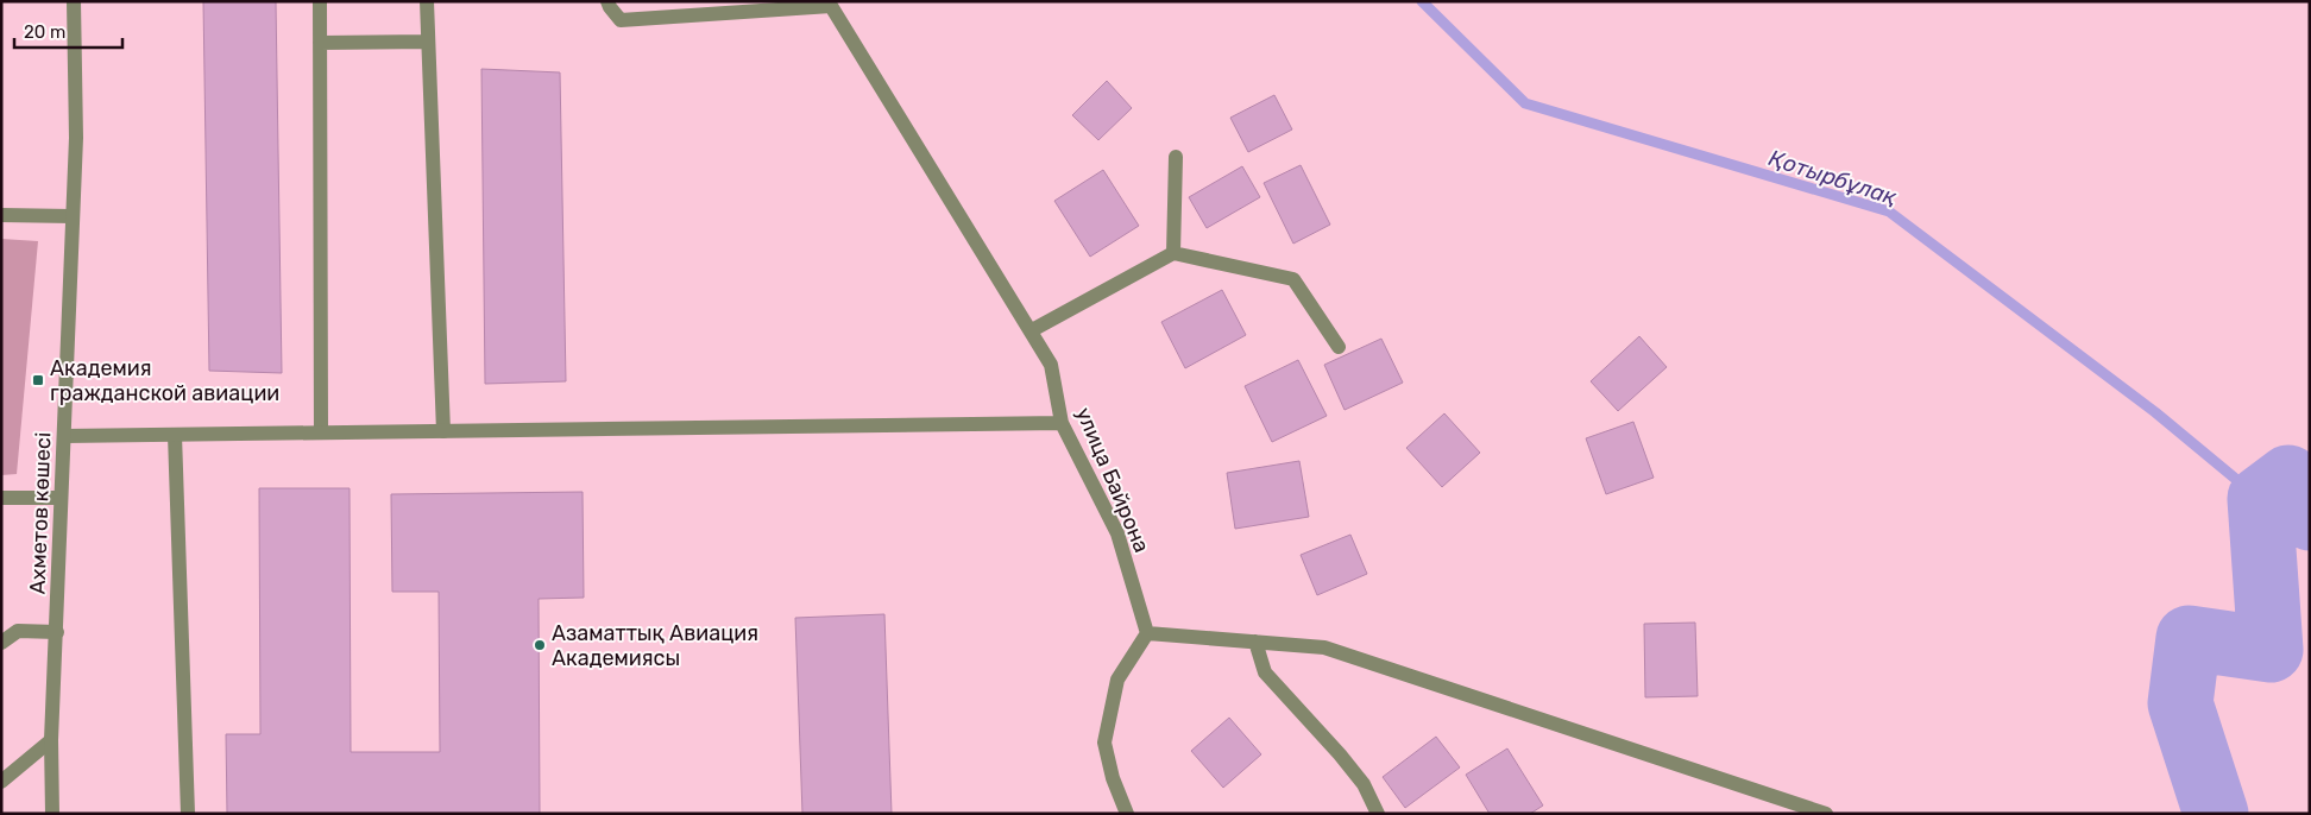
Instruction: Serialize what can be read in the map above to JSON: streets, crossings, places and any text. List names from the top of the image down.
{
  "streets": {
    "street": ["улица Байрона", "Ахметов көшесі"]
  },
  "water": ["Қотырбұлақ"],
  "places": {
    "transit": ["Академия гражданской авиации"],
    "other": ["Азаматтық Авиация Академиясы"]
  },
  "scale_bar": "20 m"
}
